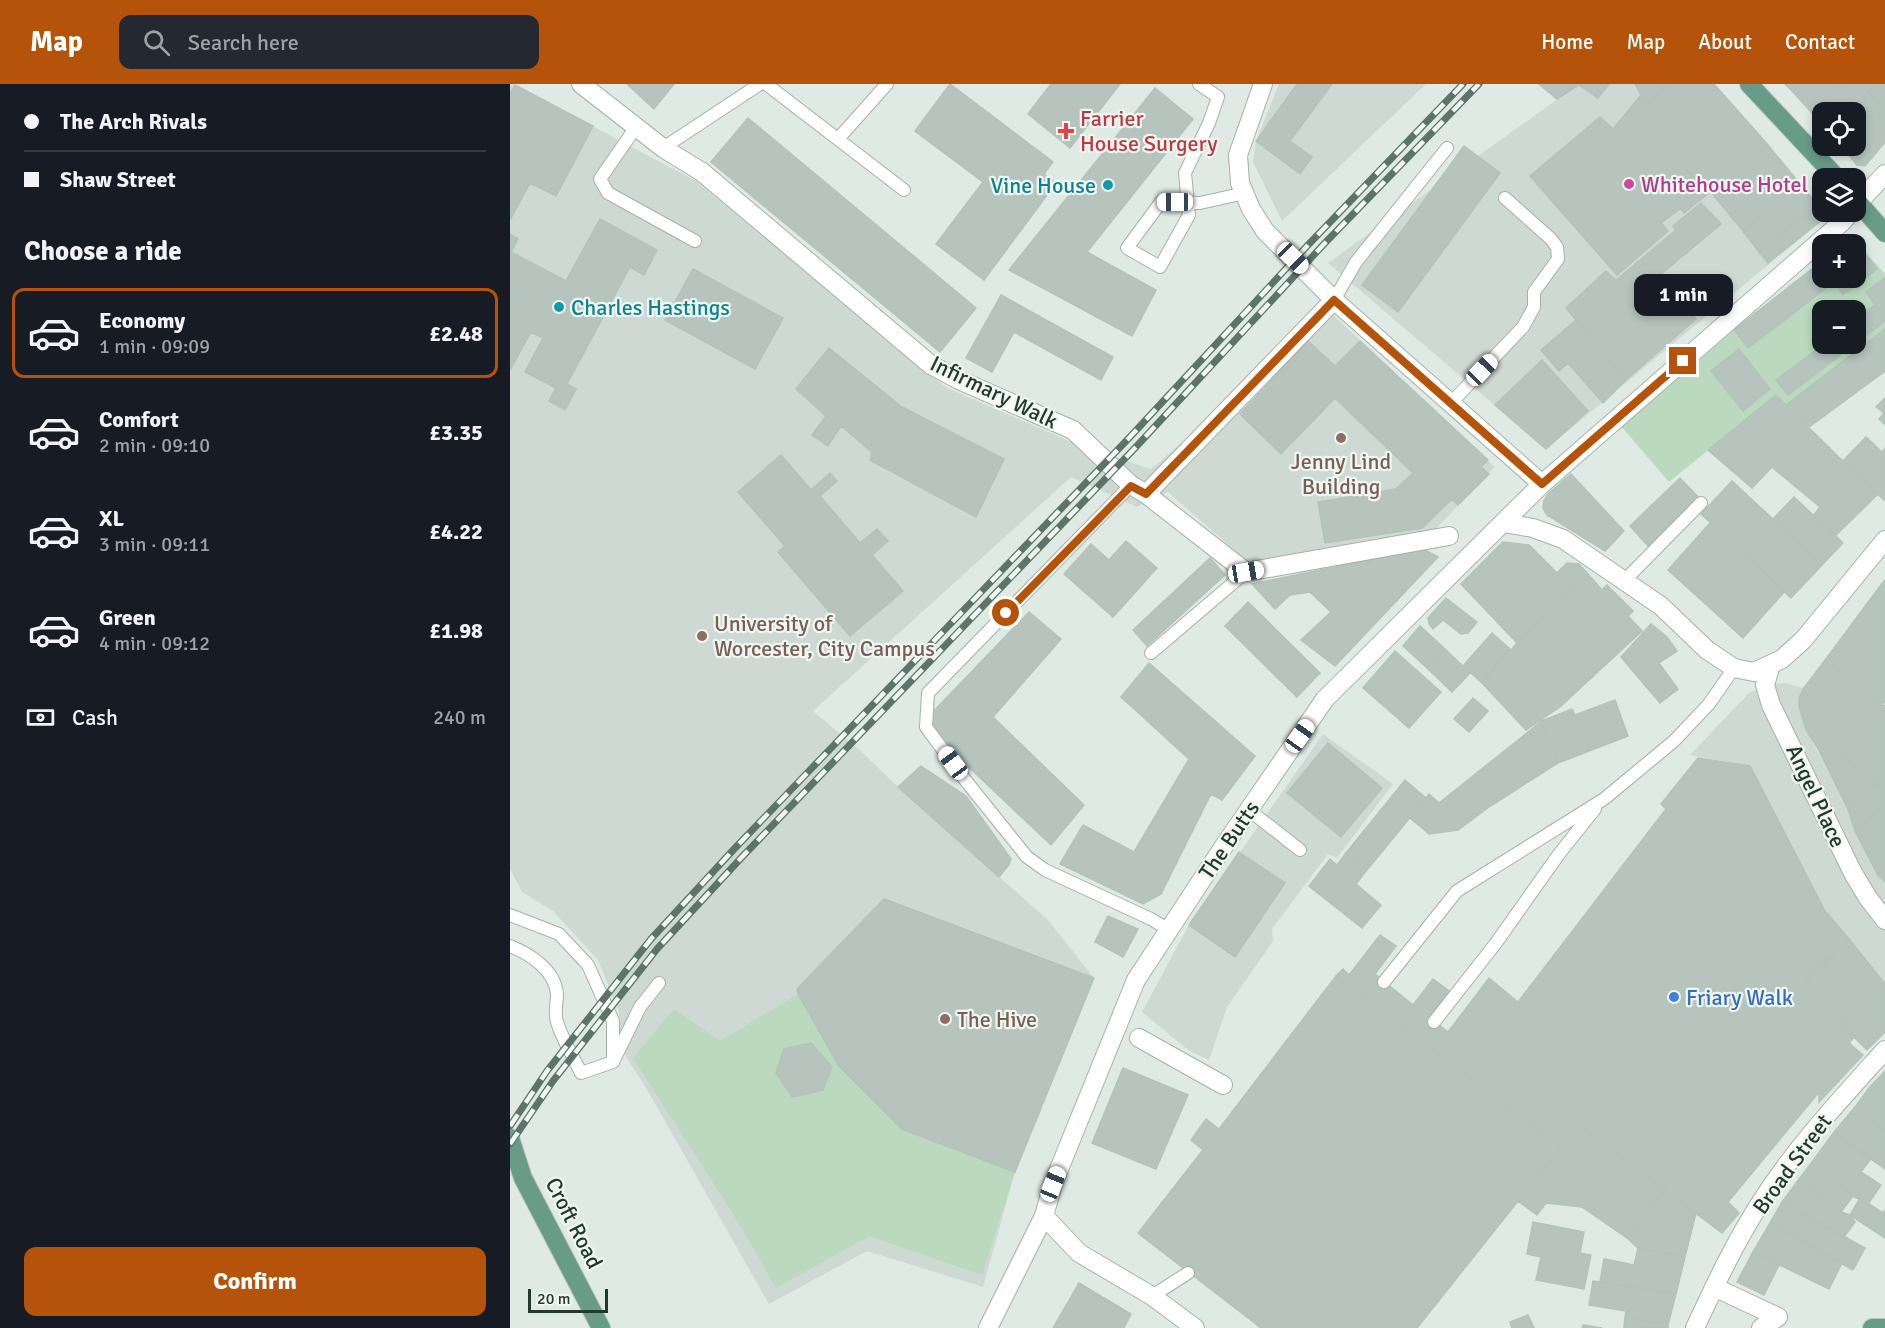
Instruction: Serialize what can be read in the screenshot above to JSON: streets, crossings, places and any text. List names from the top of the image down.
{
  "streets": {
    "main road": ["Croft Road"],
    "street": [
      "Infirmary Walk",
      "Angel Place",
      "The Butts",
      "Broad Street"
    ]
  },
  "places": {
    "health": ["Farrier House Surgery"],
    "other": [
      "Whitehouse Hotel",
      "Vine House",
      "Charles Hastings",
      "Jenny Lind Building",
      "University of Worcester, City Campus",
      "Friary Walk",
      "The Hive"
    ]
  },
  "scale_bar": "20 m",
  "page": {
    "header": "Map",
    "search": "Search here",
    "nav": [
      "Home",
      "Map",
      "About",
      "Contact"
    ],
    "banner": ["The Arch Rivals", "Shaw Street"],
    "map_buttons": ["+", "−"],
    "heading": "Choose a ride",
    "bubble": "1 min",
    "list": [
      {
        "name": "Economy",
        "note": "1 min · 09:09",
        "value": "£2.48"
      },
      {
        "name": "Comfort",
        "note": "2 min · 09:10",
        "value": "£3.35"
      },
      {
        "name": "XL",
        "note": "3 min · 09:11",
        "value": "£4.22"
      },
      {
        "name": "Green",
        "note": "4 min · 09:12",
        "value": "£1.98"
      }
    ],
    "pay": ["Cash", "240 m"],
    "buttons": "Confirm",
    "scale": "20 m"
  }
}
